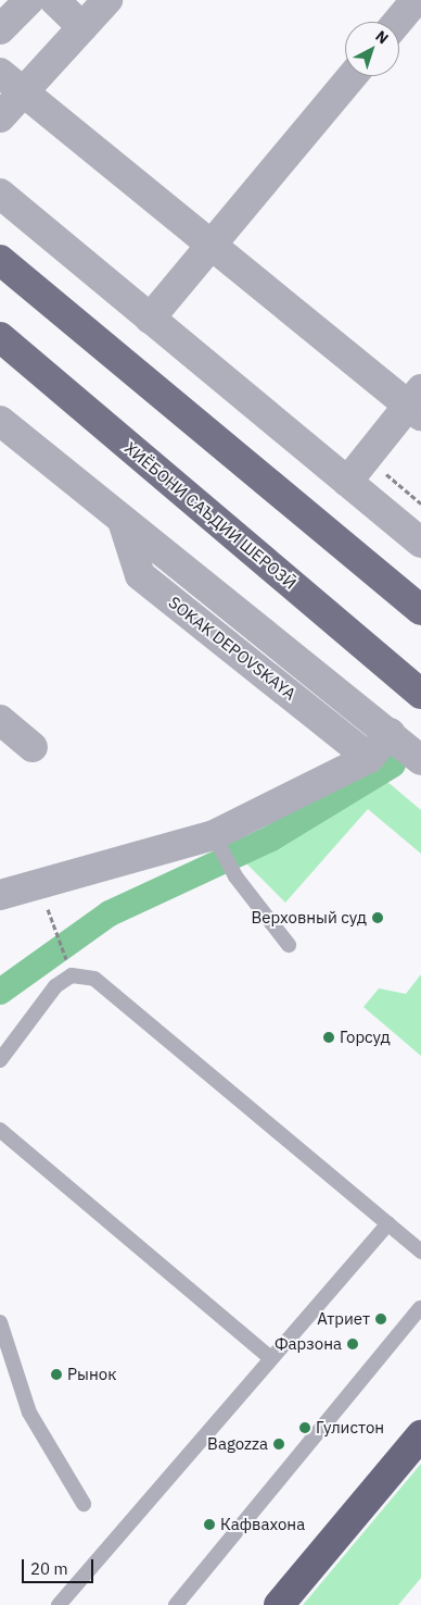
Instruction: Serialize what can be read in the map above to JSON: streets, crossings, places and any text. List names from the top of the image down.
{
  "streets": {
    "main road": ["ХИЁБОНИ САЪДИИ ШЕРОЗӢ"],
    "street": ["SOKAK DEPOVSKAYA"]
  },
  "places": [
    "Верховный суд",
    "Горсуд",
    "Атриет",
    "Фарзона",
    "Рынок",
    "Гулистон",
    "Bagozza",
    "Кафвахона"
  ],
  "scale_bar": "20 m",
  "north": "top right"
}
